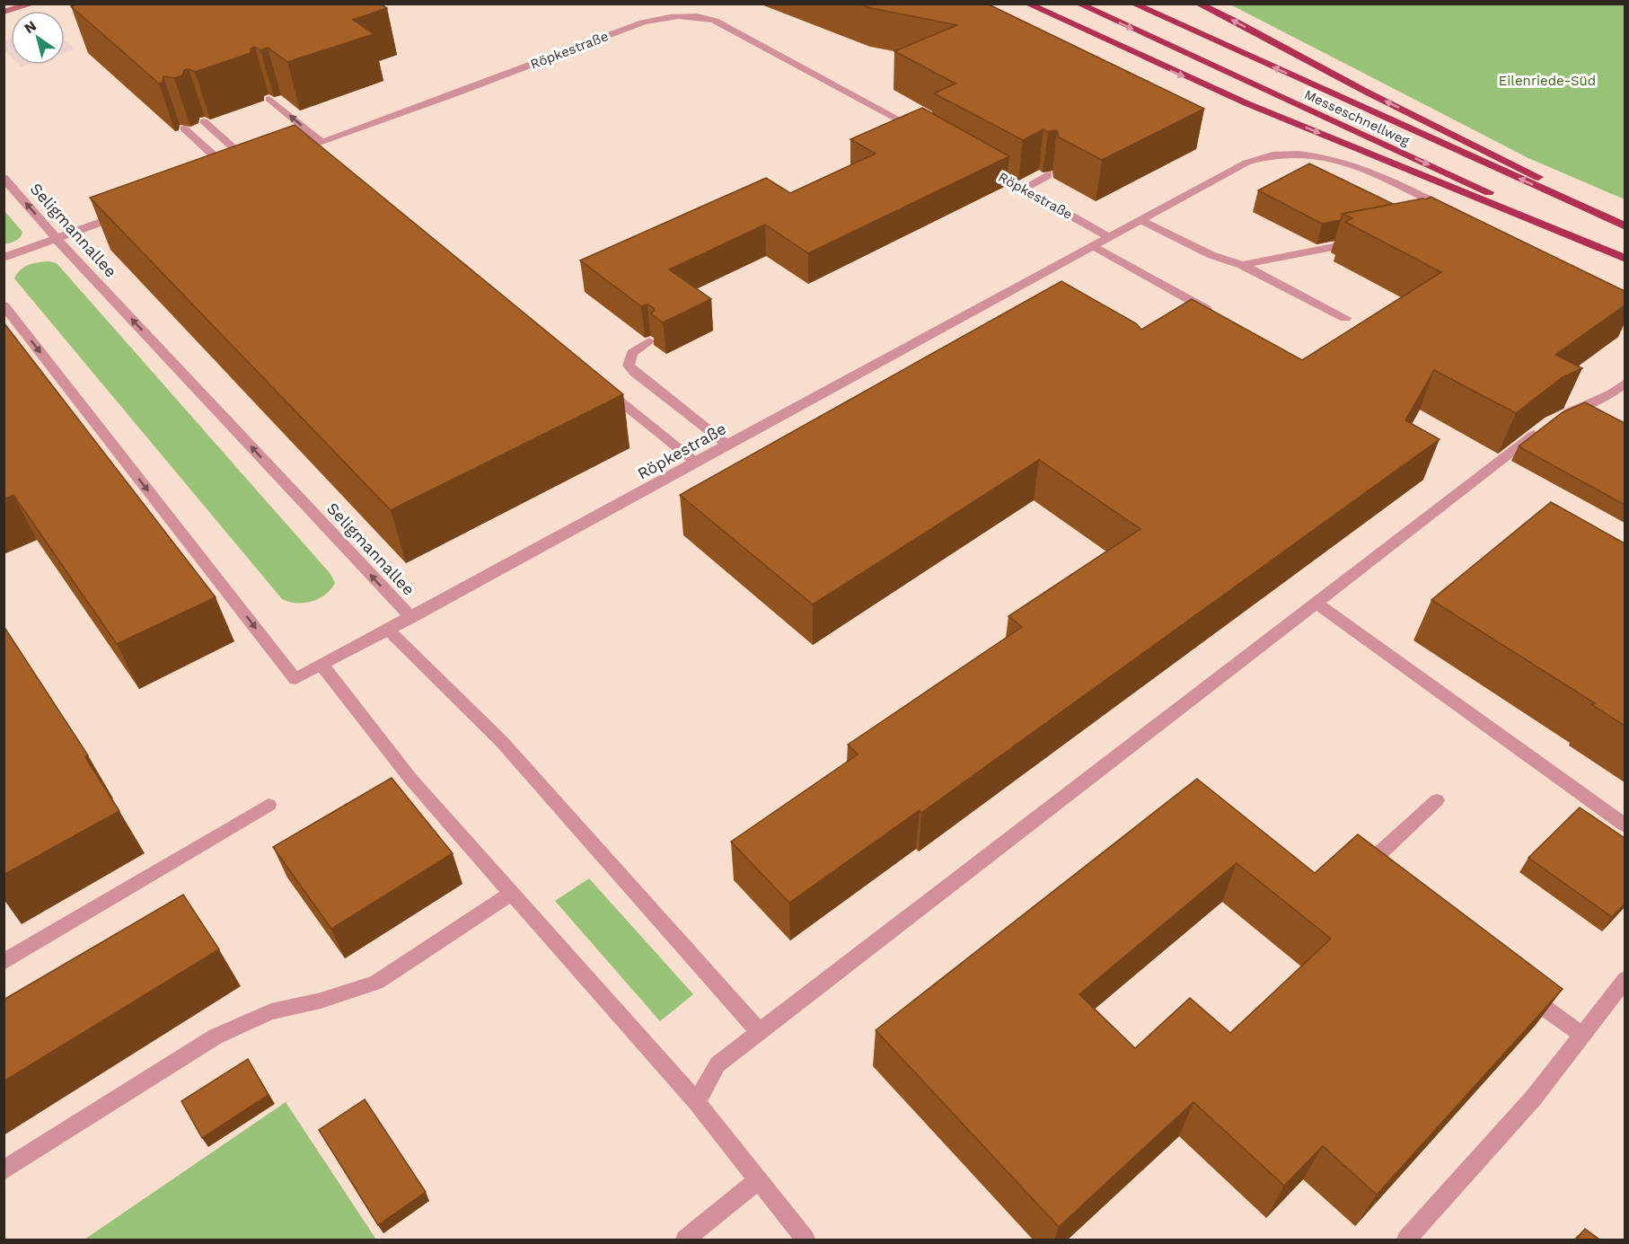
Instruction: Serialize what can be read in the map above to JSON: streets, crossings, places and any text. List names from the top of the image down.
{
  "streets": {
    "highway": ["Messeschnellweg"],
    "street": ["Röpkestraße", "Seligmannallee"]
  },
  "crossings": [
    ["Röpkestraße", "Seligmannallee"]
  ],
  "parks": ["Eilenriede-Süd"],
  "north": "top left"
}
